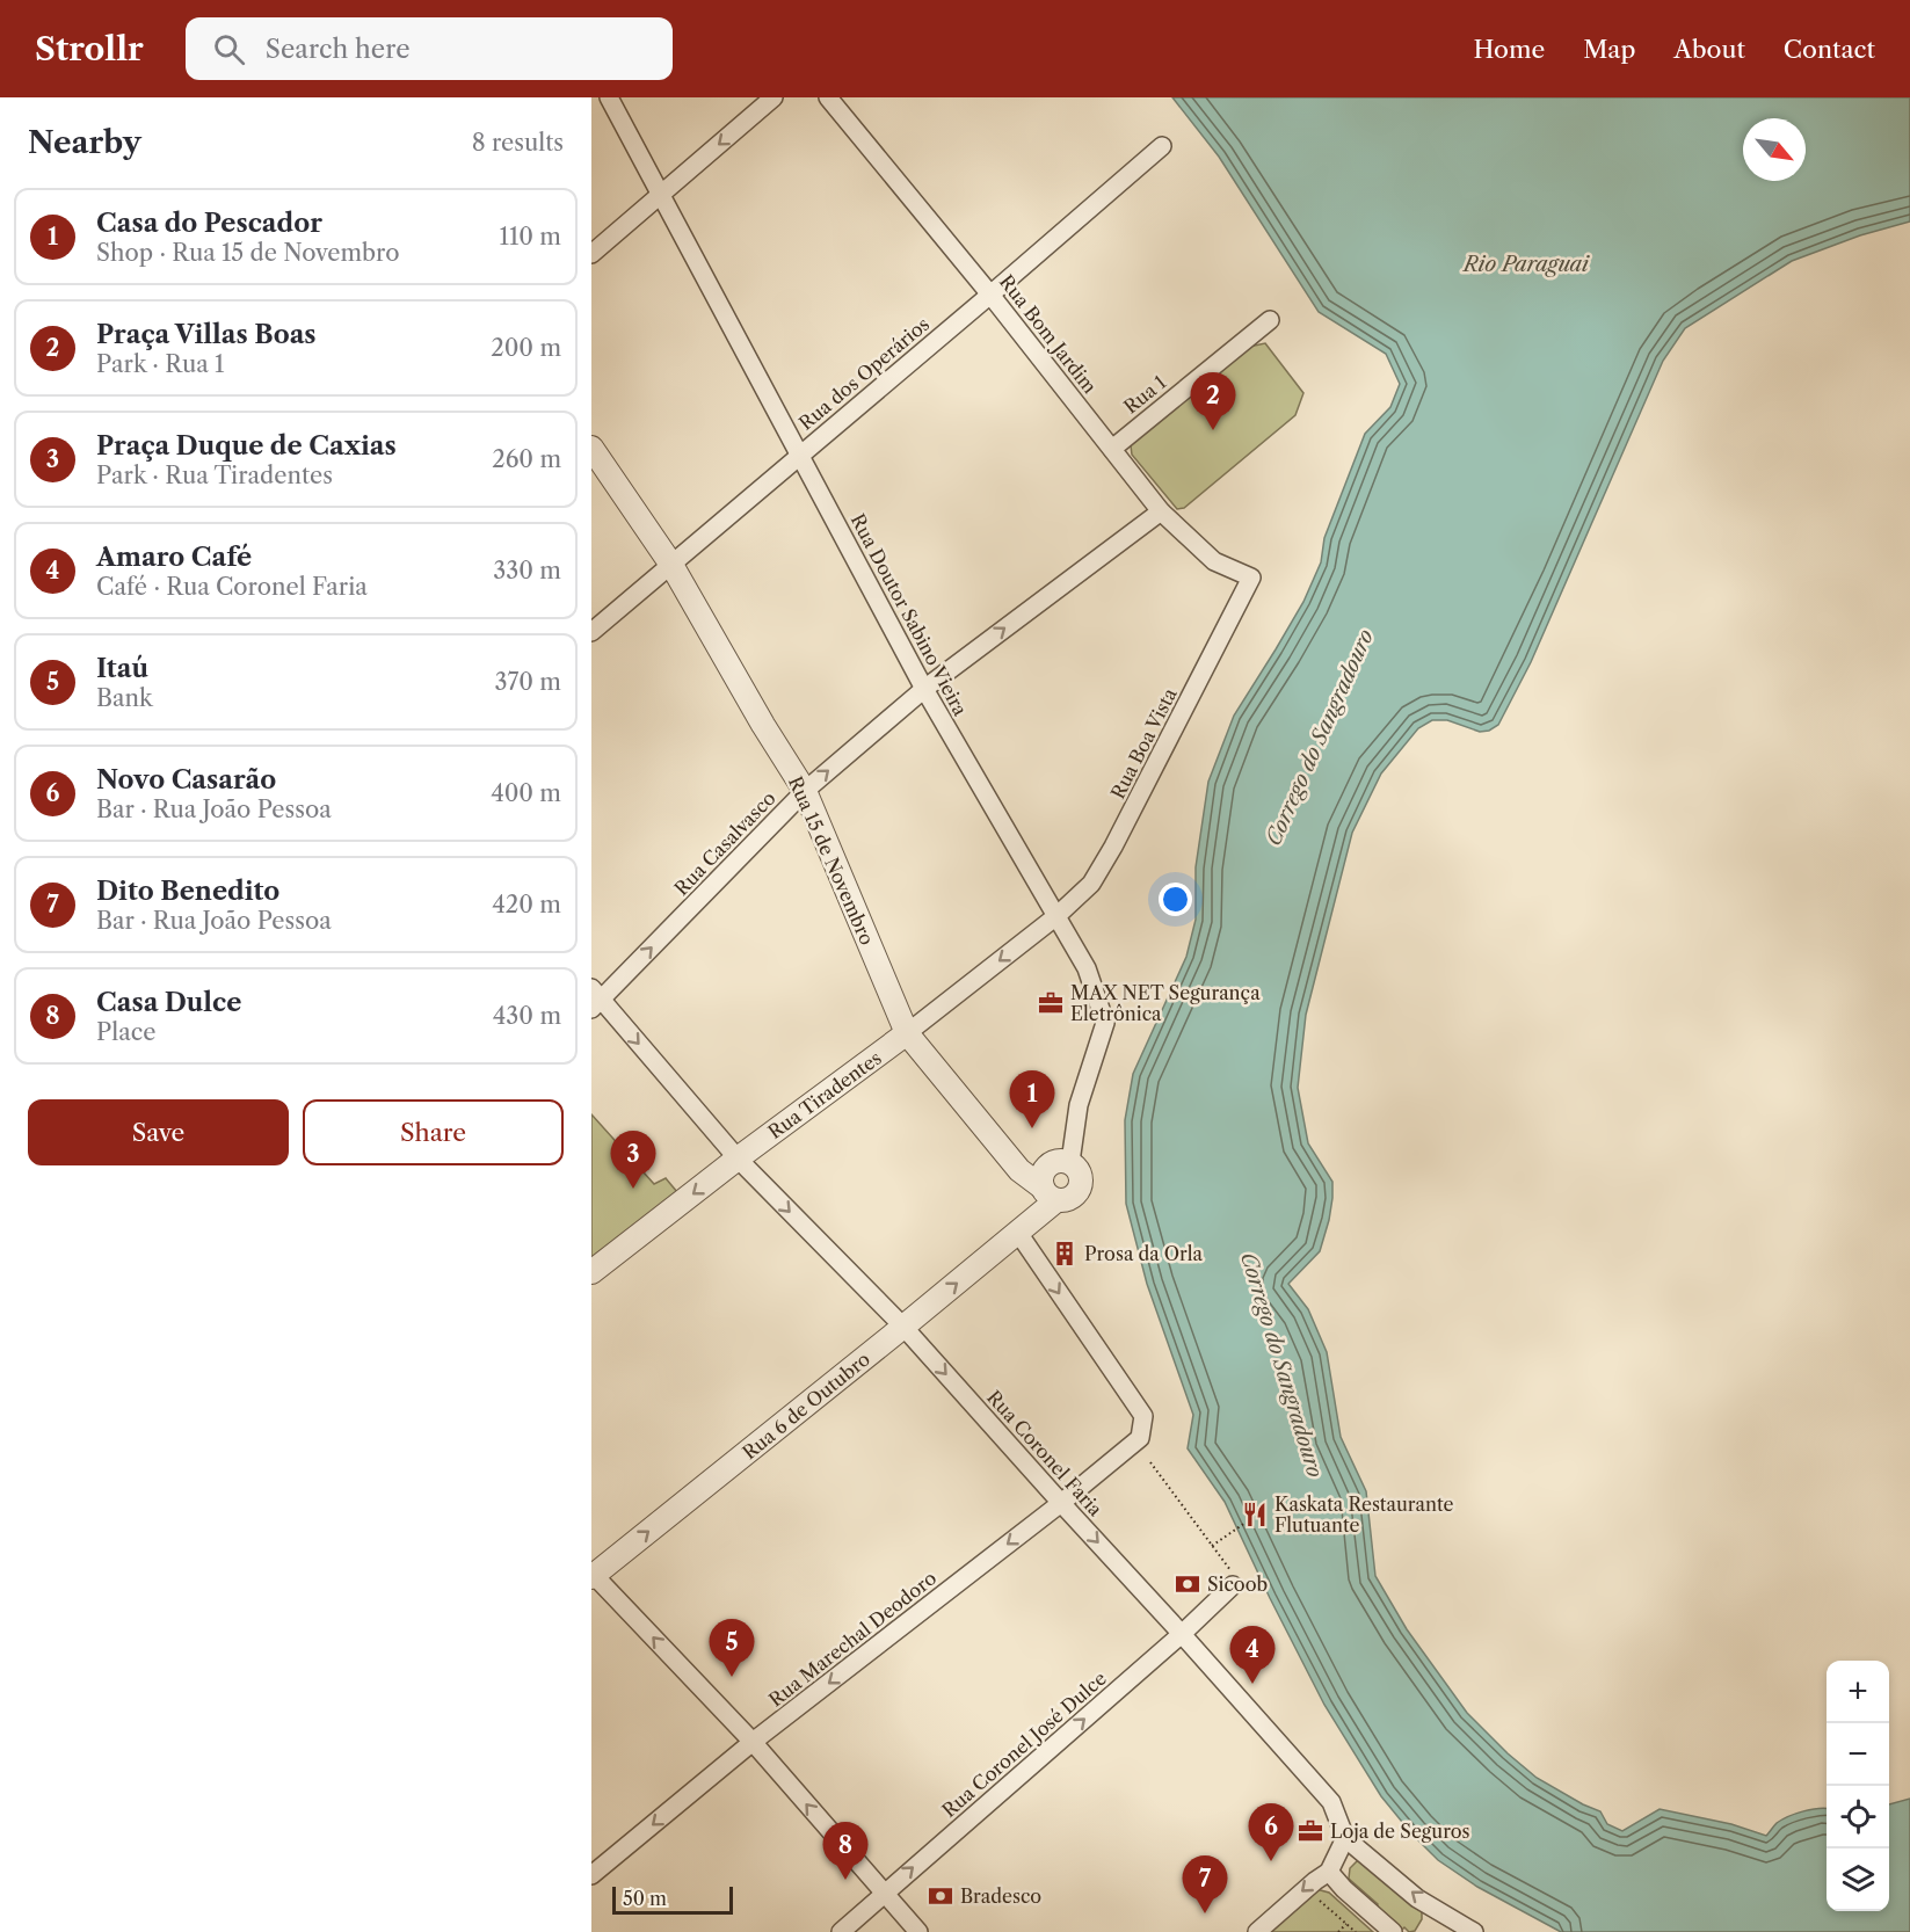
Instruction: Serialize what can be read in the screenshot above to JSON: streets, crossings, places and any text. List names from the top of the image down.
{
  "streets": {
    "street": [
      "Rua Bom Jardim",
      "Rua dos Operários",
      "Rua 1",
      "Rua Doutor Sabino Vieira",
      "Rua Boa Vista",
      "Rua Casalvasco",
      "Rua 15 de Novembro",
      "Rua Tiradentes",
      "Rua 6 de Outubro",
      "Rua Coronel Faria",
      "Rua Marechal Deodoro",
      "Rua Coronel José Dulce"
    ]
  },
  "crossings": [
    ["Rua Bom Jardim", "Rua dos Operários"],
    ["Rua Bom Jardim", "Rua 1"],
    ["Rua Bom Jardim", "Rua Boa Vista"],
    ["Rua Bom Jardim", "Rua Casalvasco"],
    ["Rua dos Operários", "Rua Doutor Sabino Vieira"],
    ["Rua dos Operários", "Rua 15 de Novembro"],
    ["Rua Doutor Sabino Vieira", "Rua Boa Vista"],
    ["Rua Doutor Sabino Vieira", "Rua Casalvasco"],
    ["Rua Doutor Sabino Vieira", "Rua 15 de Novembro"],
    ["Rua Doutor Sabino Vieira", "Rua Tiradentes"],
    ["Rua Doutor Sabino Vieira", "Rua 6 de Outubro"],
    ["Rua Boa Vista", "Rua Tiradentes"],
    ["Rua Casalvasco", "Rua 15 de Novembro"],
    ["Rua Casalvasco", "Rua Coronel Faria"],
    ["Rua 15 de Novembro", "Rua Tiradentes"],
    ["Rua 15 de Novembro", "Rua 6 de Outubro"],
    ["Rua Tiradentes", "Rua Coronel Faria"],
    ["Rua 6 de Outubro", "Rua Coronel Faria"],
    ["Rua 6 de Outubro", "Rua Marechal Deodoro"],
    ["Rua Coronel Faria", "Rua Marechal Deodoro"],
    ["Rua Coronel Faria", "Rua Coronel José Dulce"]
  ],
  "one_way": [
    "Rua Casalvasco",
    "Rua Tiradentes",
    "Rua 6 de Outubro",
    "Rua Coronel Faria",
    "Rua Marechal Deodoro",
    "Rua Coronel José Dulce"
  ],
  "water": ["Rio Paraguai", "Corrego do Sangradouro"],
  "places": {
    "office": ["MAX NET Segurança Eletrônica", "Loja de Seguros"],
    "building": ["Prosa da Orla"],
    "restaurant": ["Kaskata Restaurante Flutuante"],
    "bank": ["Sicoob", "Bradesco"]
  },
  "scale_bar": "50 m",
  "north": "bottom right",
  "page": {
    "header": "Strollr",
    "search": "Search here",
    "nav": [
      "Home",
      "Map",
      "About",
      "Contact"
    ],
    "heading": ["Nearby", "8 results"],
    "list": [
      {
        "mark": "1",
        "name": "Casa do Pescador",
        "note": "Shop · Rua 15 de Novembro",
        "value": "110 m"
      },
      {
        "mark": "2",
        "name": "Praça Villas Boas",
        "note": "Park · Rua 1",
        "value": "200 m"
      },
      {
        "mark": "3",
        "name": "Praça Duque de Caxias",
        "note": "Park · Rua Tiradentes",
        "value": "260 m"
      },
      {
        "mark": "4",
        "name": "Amaro Café",
        "note": "Café · Rua Coronel Faria",
        "value": "330 m"
      },
      {
        "mark": "5",
        "name": "Itaú",
        "note": "Bank",
        "value": "370 m"
      },
      {
        "mark": "6",
        "name": "Novo Casarão",
        "note": "Bar · Rua João Pessoa",
        "value": "400 m"
      },
      {
        "mark": "7",
        "name": "Dito Benedito",
        "note": "Bar · Rua João Pessoa",
        "value": "420 m"
      },
      {
        "mark": "8",
        "name": "Casa Dulce",
        "note": "Place",
        "value": "430 m"
      }
    ],
    "pins": [
      "2",
      "1",
      "3",
      "5",
      "4",
      "6",
      "8",
      "7"
    ],
    "buttons": ["Save", "Share"],
    "map_buttons": ["+", "−"],
    "scale": "50 m"
  }
}
